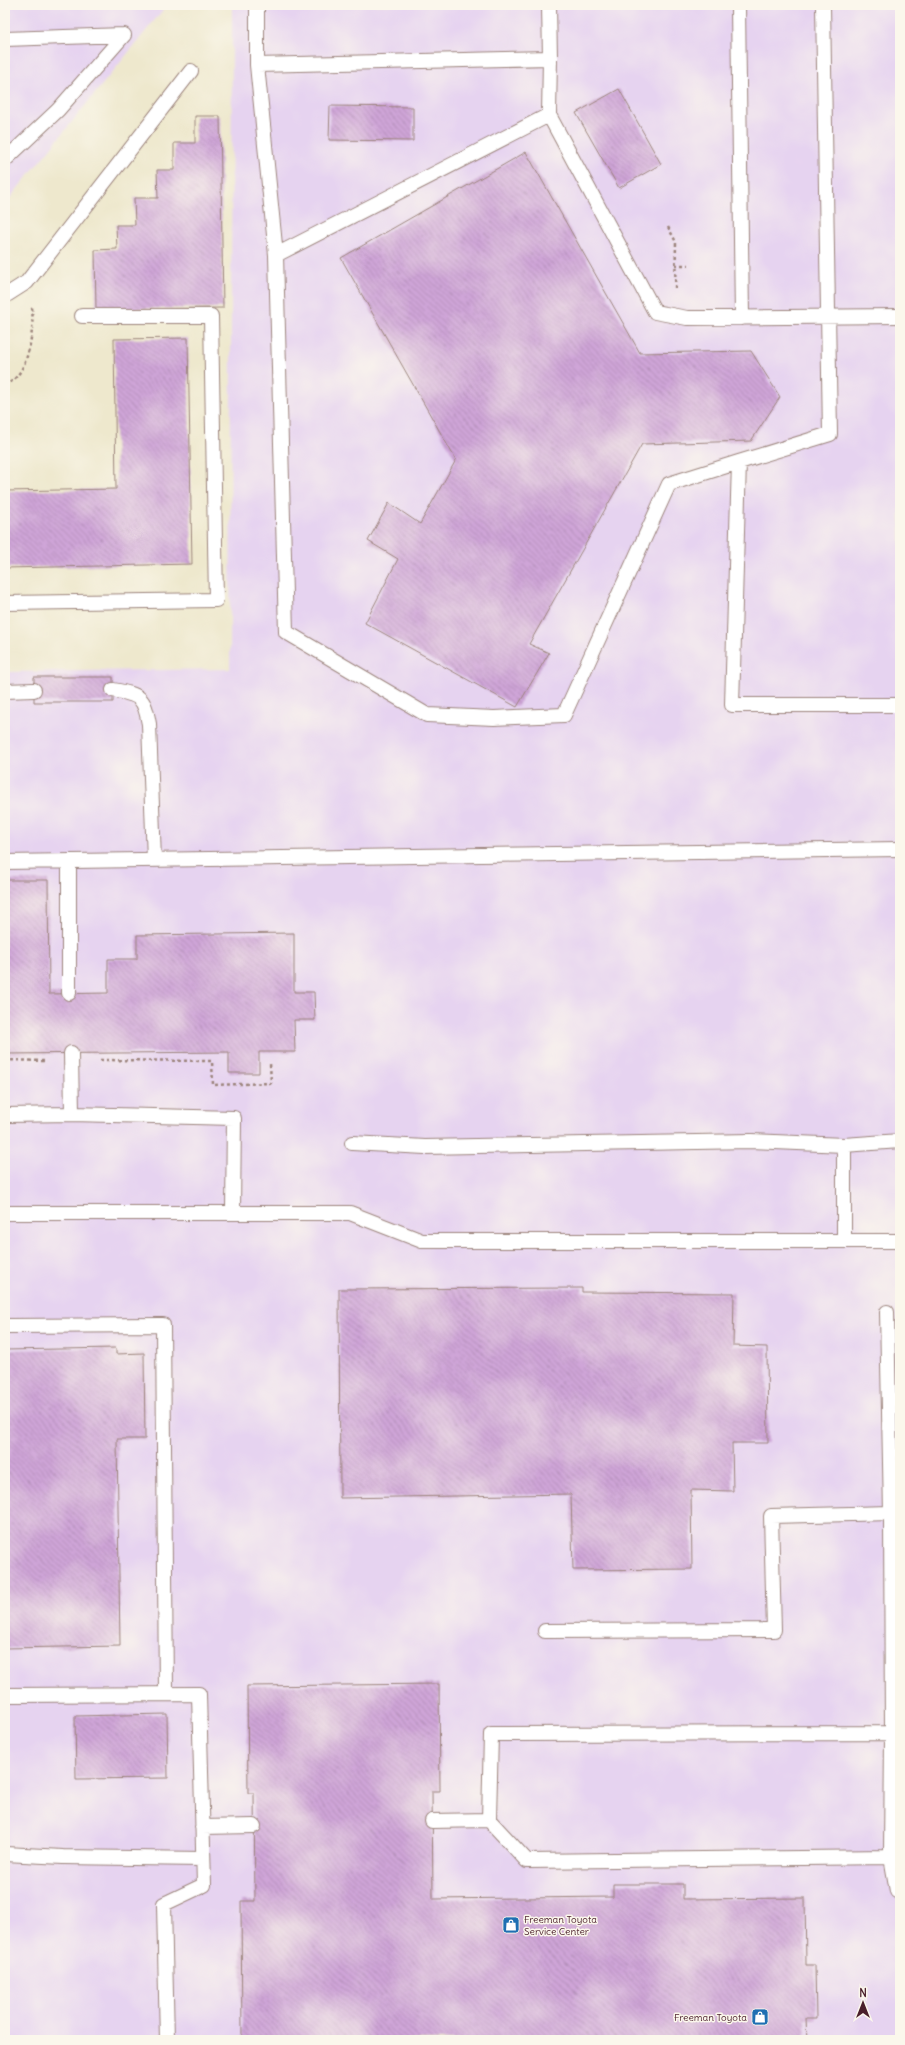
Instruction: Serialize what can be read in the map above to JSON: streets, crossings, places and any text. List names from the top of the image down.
{
  "places": {
    "shop": ["Freeman Toyota Service Center", "Freeman Toyota"]
  },
  "north": "top"
}
